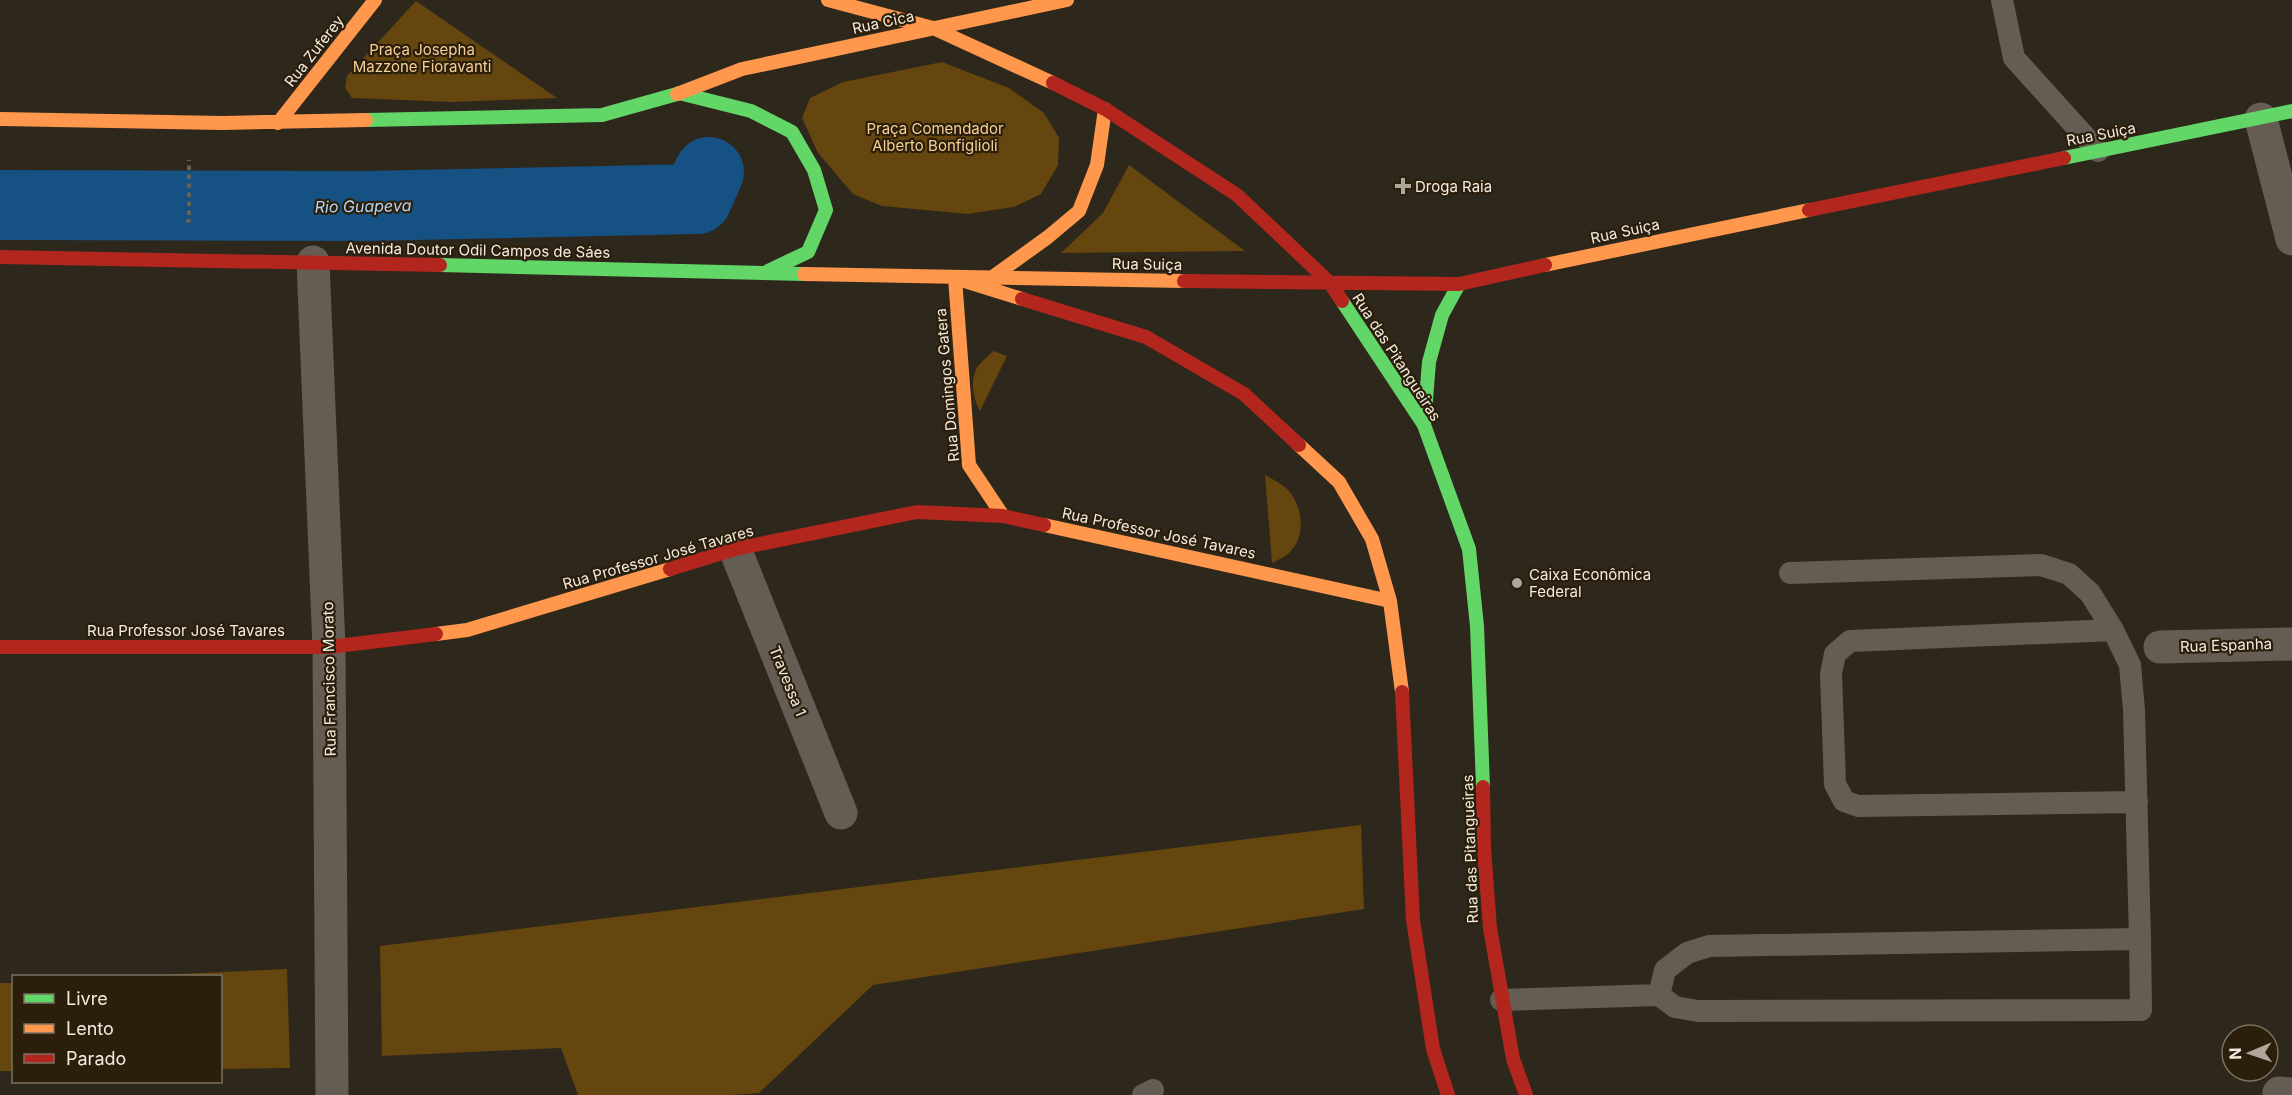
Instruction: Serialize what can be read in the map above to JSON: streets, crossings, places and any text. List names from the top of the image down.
{
  "streets": {
    "main road": [
      "Rua Cica",
      "Rua Zuferey",
      "Rua Suiça",
      "Avenida Doutor Odil Campos de Sáes",
      "Rua das Pitangueiras",
      "Rua Domingos Gatera",
      "Rua Professor José Tavares"
    ],
    "street": ["Rua Espanha", "Rua Francisco Morato", "Travessa 1"]
  },
  "crossings": [
    ["Rua Cica", "Rua das Pitangueiras"],
    ["Rua Suiça", "Avenida Doutor Odil Campos de Sáes"],
    ["Rua Suiça", "Rua das Pitangueiras"],
    ["Rua Suiça", "Rua Domingos Gatera"],
    ["Avenida Doutor Odil Campos de Sáes", "Rua Domingos Gatera"],
    ["Avenida Doutor Odil Campos de Sáes", "Rua Francisco Morato"],
    ["Rua Domingos Gatera", "Rua Professor José Tavares"],
    ["Rua Professor José Tavares", "Rua Francisco Morato"],
    ["Rua Professor José Tavares", "Travessa 1"]
  ],
  "water": ["Rio Guapeva"],
  "parks": ["Praça Josepha Mazzone Fioravanti", "Praça Comendador Alberto Bonfiglioli"],
  "places": {
    "health": ["Droga Raia"],
    "other": ["Caixa Econômica Federal"]
  },
  "legend": ["Livre", "Lento", "Parado"],
  "north": "left"
}
